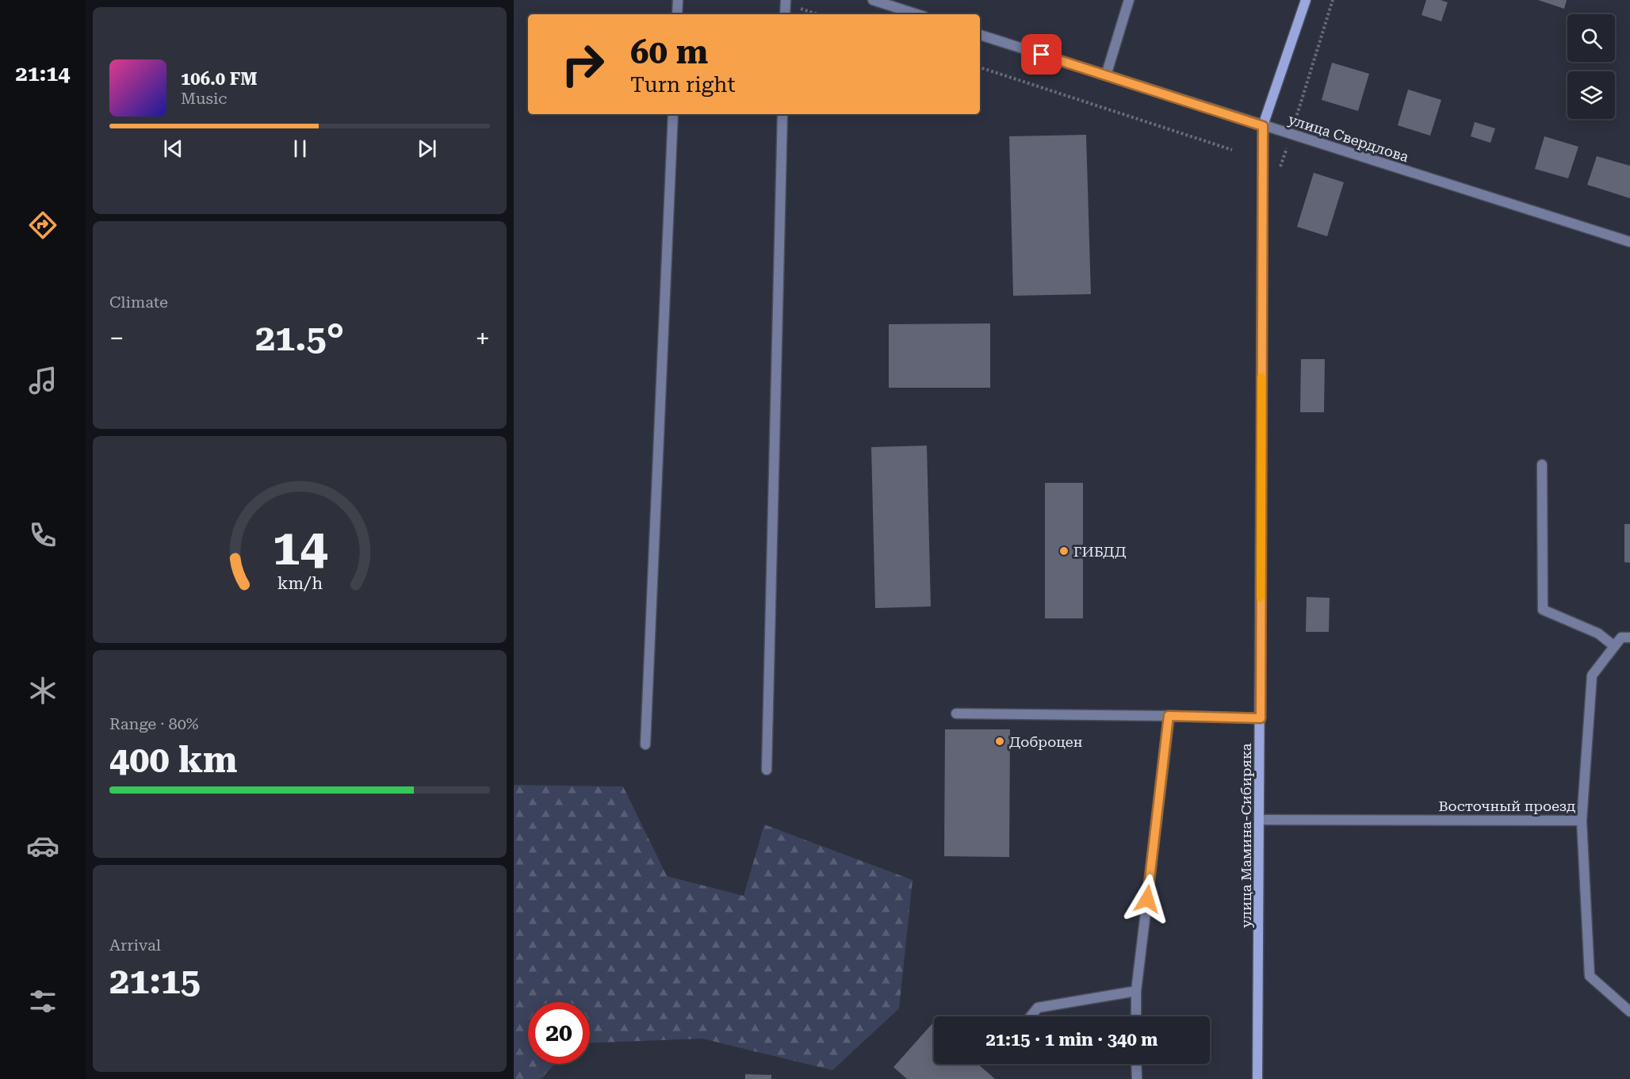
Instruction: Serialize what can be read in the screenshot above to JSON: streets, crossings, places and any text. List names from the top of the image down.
{
  "streets": {
    "main road": ["улица Мамина-Сибиряка"],
    "street": ["улица Свердлова", "Восточный проезд"]
  },
  "crossings": [
    ["улица Свердлова", "улица Мамина-Сибиряка"],
    ["Восточный проезд", "улица Мамина-Сибиряка"]
  ],
  "places": ["ГИБДД", "Доброцен"],
  "page": {
    "tabs": "21:14",
    "turn": ["60 m", "Turn right"],
    "song": ["106.0 FM", "Music"],
    "tile": [
      "Climate",
      ["Range · 80%", "400 km"],
      ["Arrival", "21:15"]
    ],
    "heat": ["−", "21.5°", "+"],
    "limit": "20",
    "trip": "21:15 · 1 min · 340 m",
    "gauge": ["14", "km/h"]
  }
}
